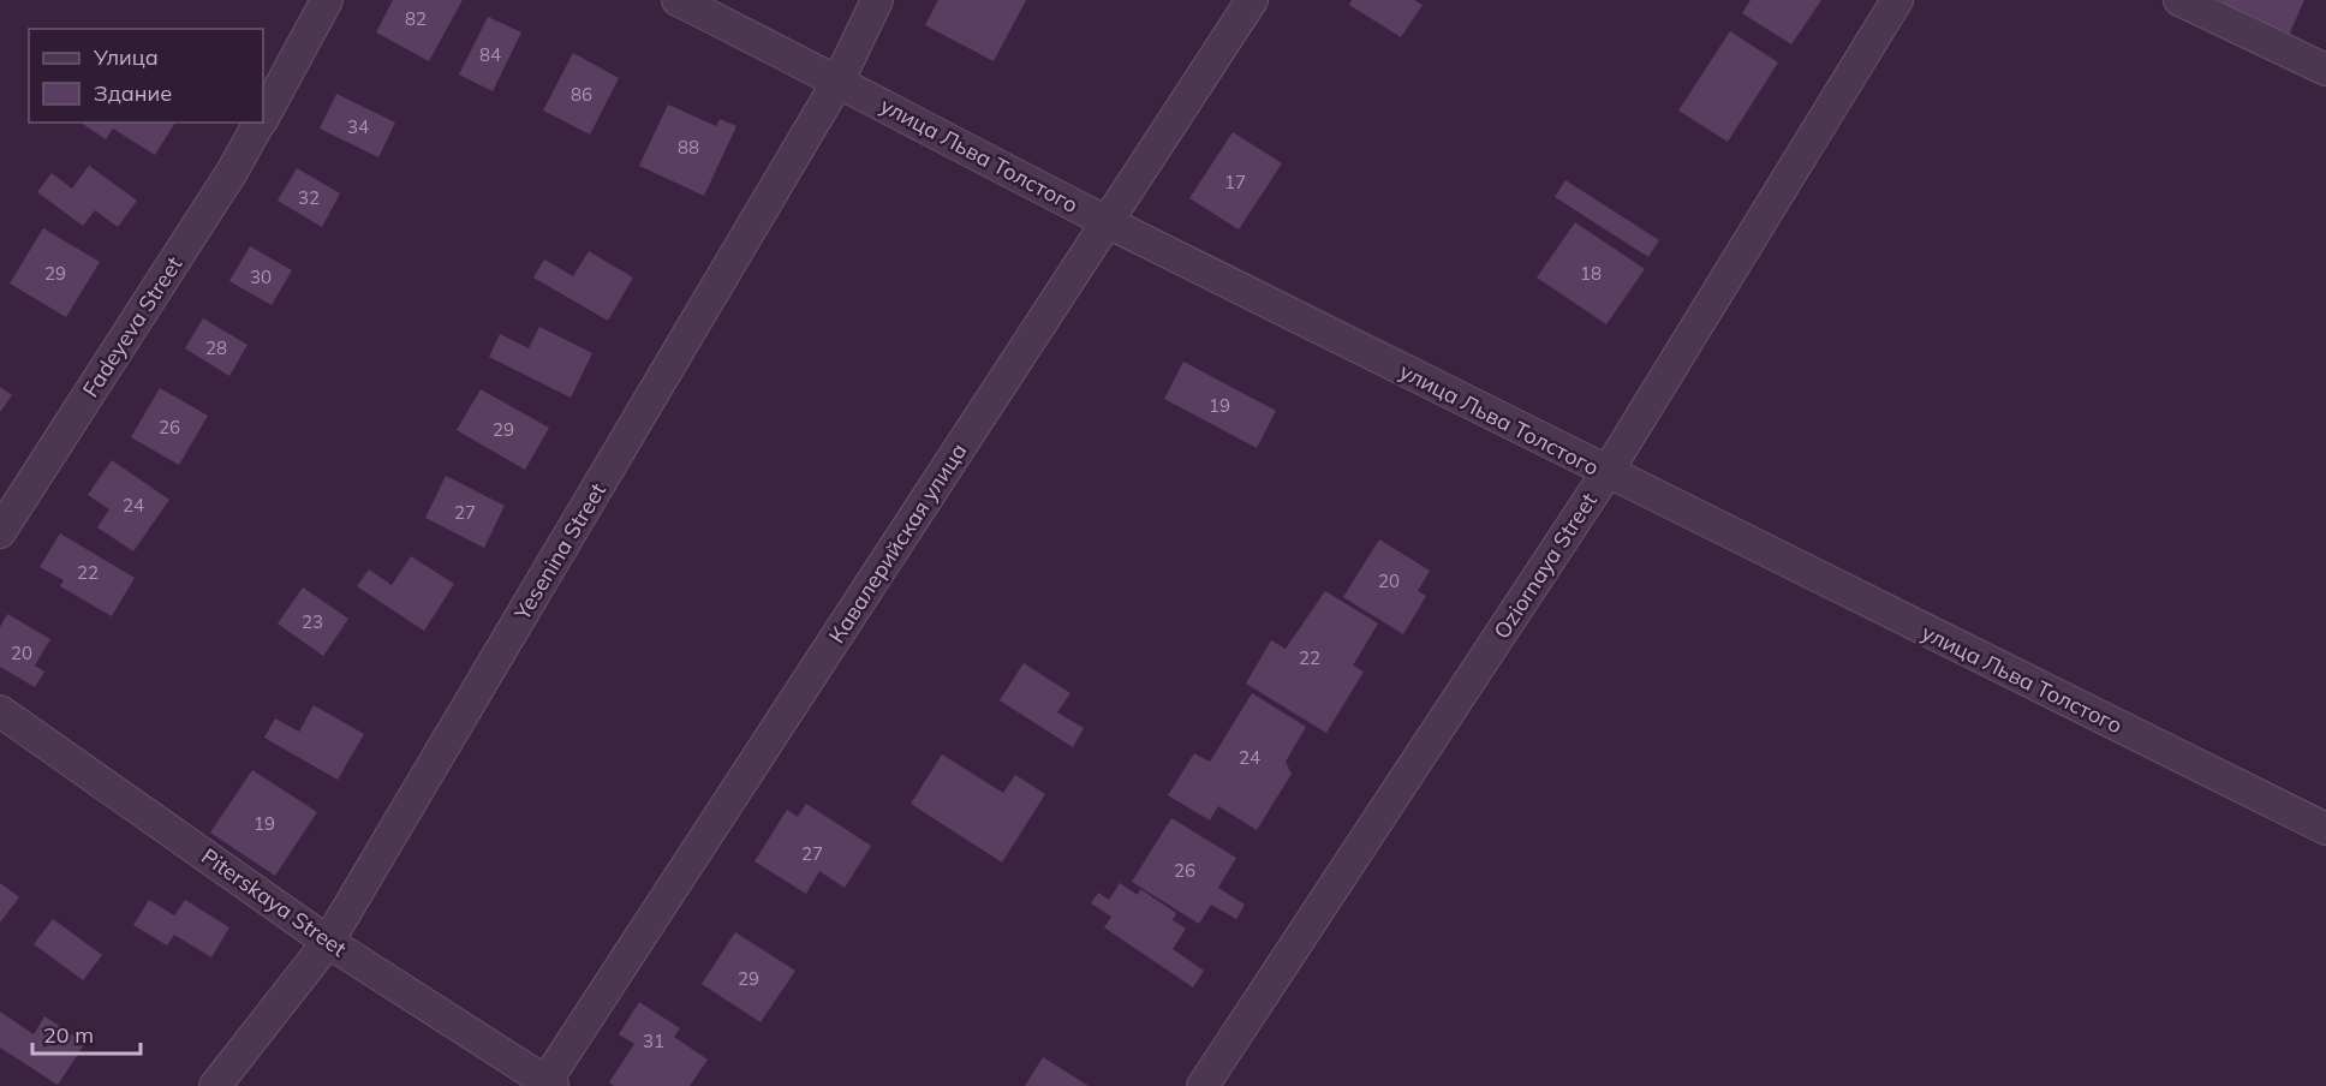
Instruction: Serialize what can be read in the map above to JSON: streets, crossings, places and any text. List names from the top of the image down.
{
  "streets": {
    "street": [
      "улица Льва Толстого",
      "Fadeyeva Street",
      "Кавалерийская улица",
      "Yesenina Street",
      "Oziornaya Street",
      "Piterskaya Street"
    ]
  },
  "crossings": [
    ["улица Льва Толстого", "Кавалерийская улица"],
    ["улица Льва Толстого", "Yesenina Street"],
    ["улица Льва Толстого", "Oziornaya Street"],
    ["Кавалерийская улица", "Piterskaya Street"],
    ["Yesenina Street", "Piterskaya Street"]
  ],
  "house_numbers": [
    "82",
    "84",
    "86",
    "34",
    "88",
    "17",
    "32",
    "29",
    "18",
    "30",
    "28",
    "19",
    "26",
    "29",
    "24",
    "27",
    "22",
    "20",
    "23",
    "20",
    "22",
    "24",
    "19",
    "27",
    "26",
    "29",
    "31"
  ],
  "legend": ["Улица", "Здание"],
  "scale_bar": "20 m"
}
